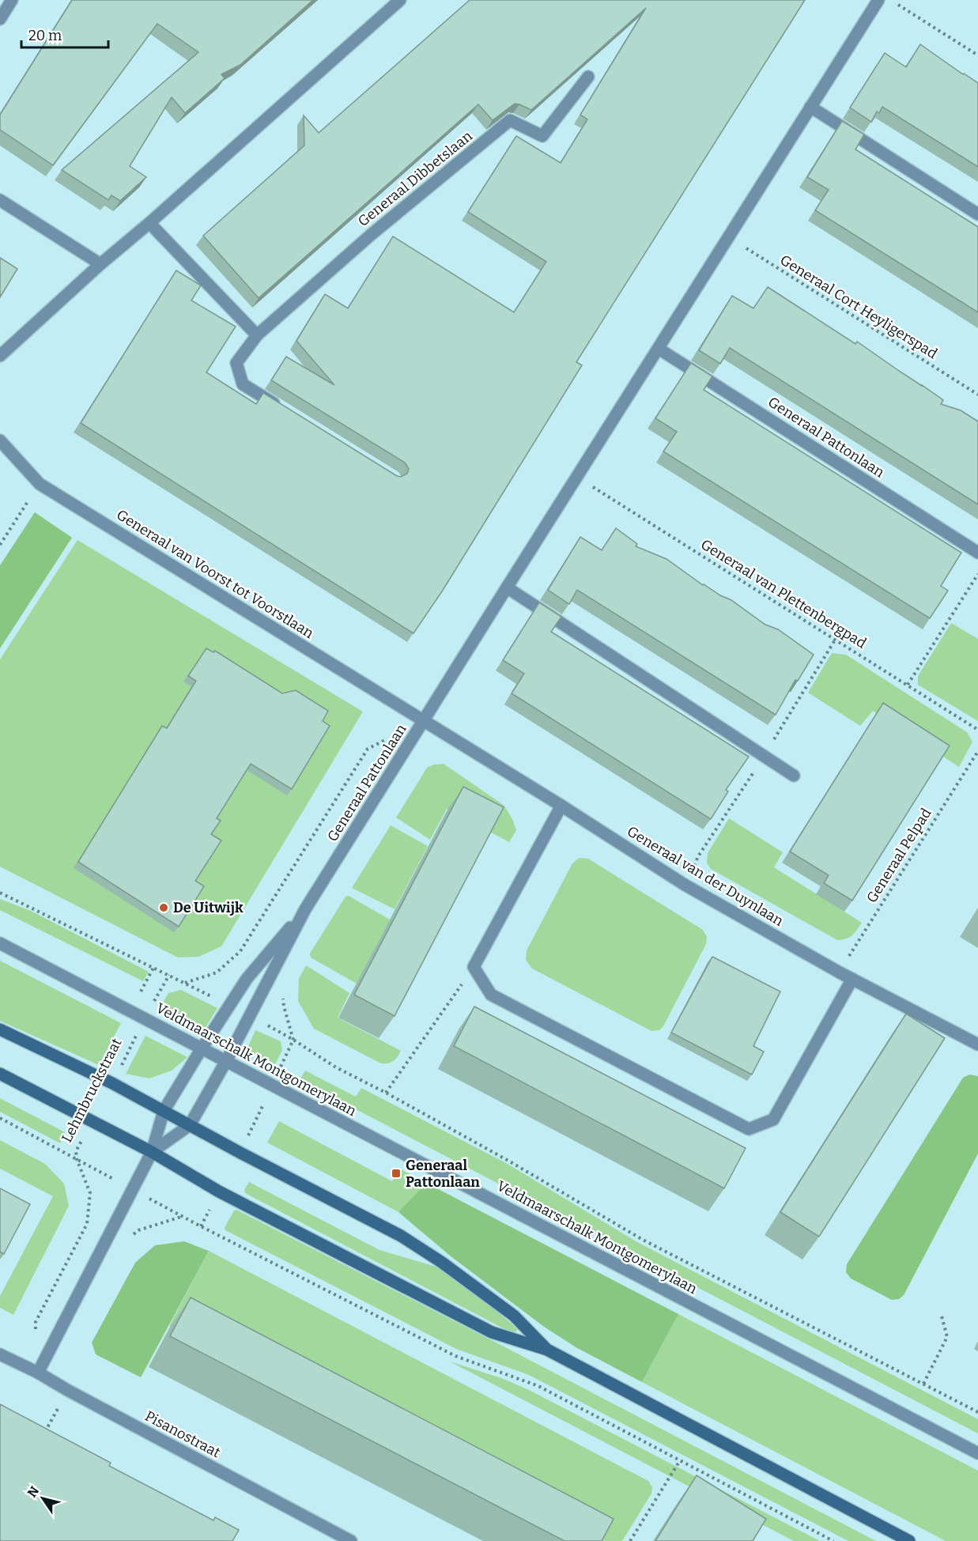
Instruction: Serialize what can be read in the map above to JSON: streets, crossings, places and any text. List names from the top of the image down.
{
  "streets": {
    "street": [
      "Generaal Dibbetslaan",
      "Generaal Pattonlaan",
      "Generaal van Voorst tot Voorstlaan",
      "Generaal van der Duynlaan",
      "Veldmaarschalk Montgomerylaan",
      "Pisanostraat"
    ],
    "path": [
      "Generaal Cort Heyligerspad",
      "Generaal van Plettenbergpad",
      "Generaal Pelpad",
      "Lehmbruckstraat"
    ]
  },
  "crossings": [
    ["Generaal Cort Heyligerspad", "Generaal Pattonlaan"],
    ["Generaal Pattonlaan", "Generaal van Voorst tot Voorstlaan"],
    ["Generaal Pattonlaan", "Generaal van Plettenbergpad"],
    ["Generaal Pattonlaan", "Generaal van der Duynlaan"],
    ["Generaal Pattonlaan", "Veldmaarschalk Montgomerylaan"],
    ["Generaal van Voorst tot Voorstlaan", "Generaal van der Duynlaan"],
    ["Generaal Pelpad", "Generaal van der Duynlaan"],
    ["Veldmaarschalk Montgomerylaan", "Lehmbruckstraat"]
  ],
  "places": {
    "other": ["De Uitwijk"],
    "transit": ["Generaal Pattonlaan"]
  },
  "scale_bar": "20 m",
  "north": "top left"
}
